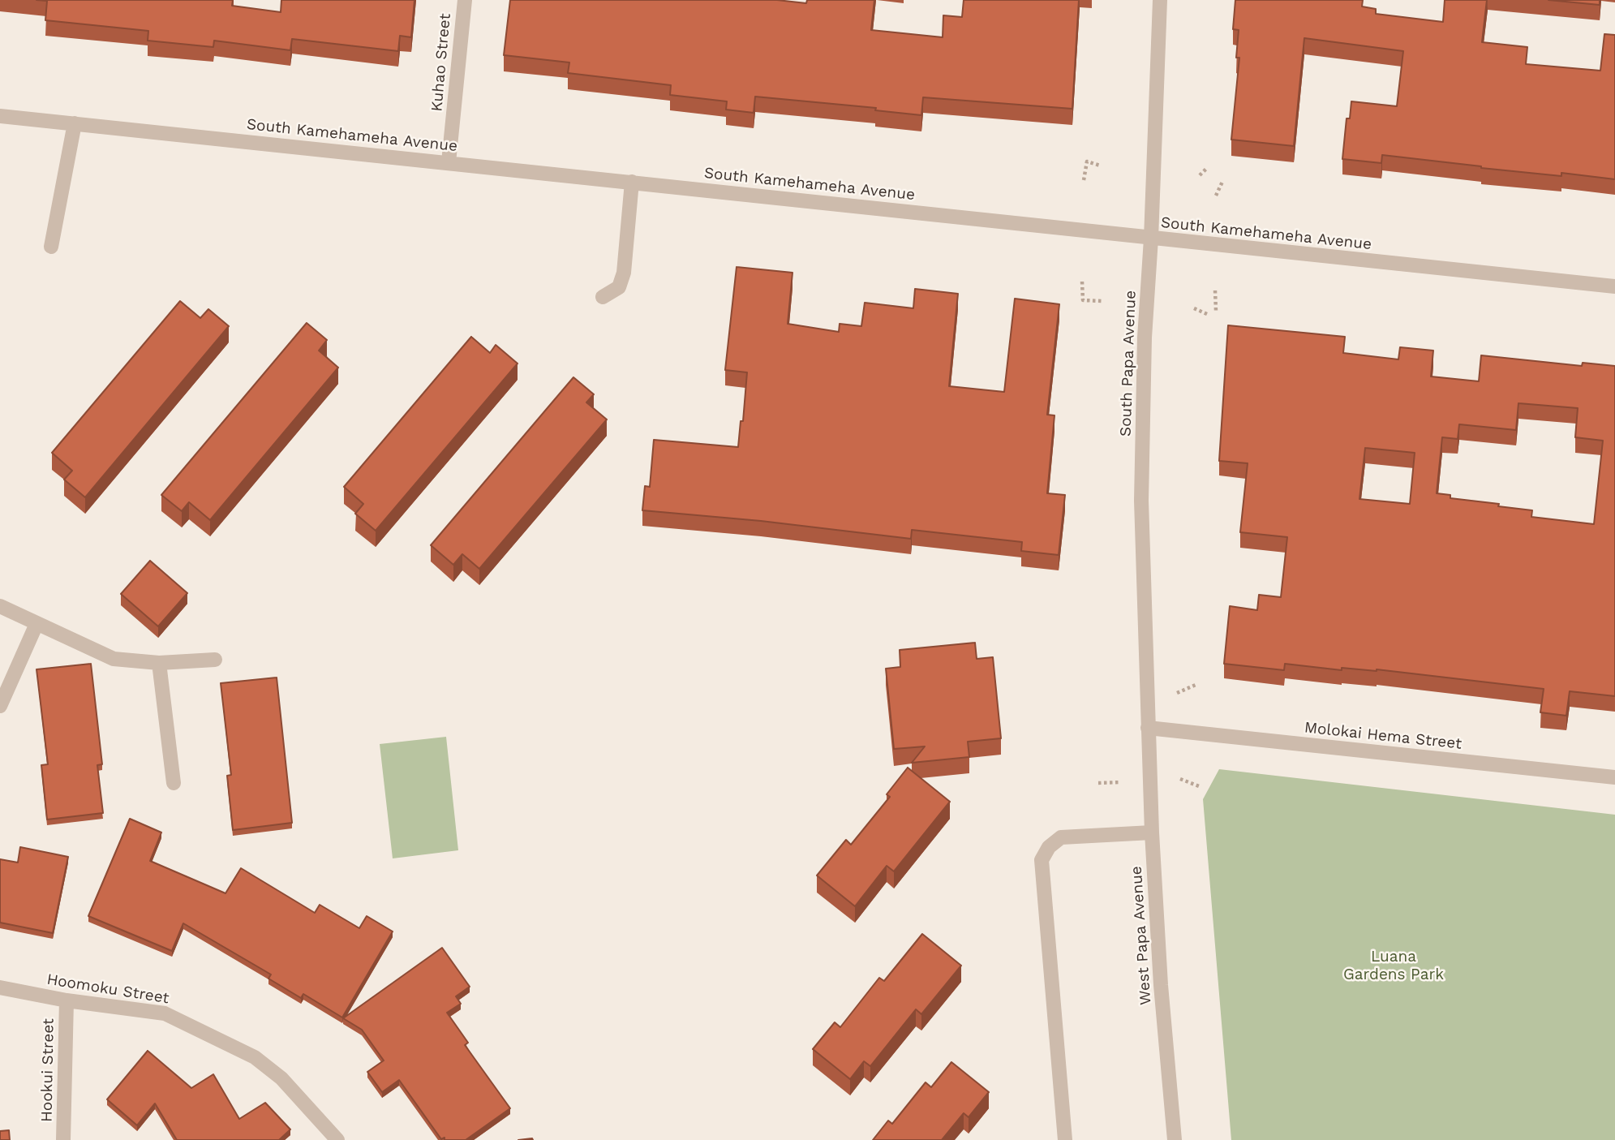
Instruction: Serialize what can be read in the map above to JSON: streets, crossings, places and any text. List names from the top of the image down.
{
  "streets": {
    "street": [
      "Kuhao Street",
      "South Kamehameha Avenue",
      "South Papa Avenue",
      "Molokai Hema Street",
      "West Papa Avenue",
      "Hoomoku Street",
      "Hookui Street"
    ]
  },
  "crossings": [
    ["Kuhao Street", "South Kamehameha Avenue"],
    ["South Kamehameha Avenue", "South Papa Avenue"],
    ["South Papa Avenue", "Molokai Hema Street"],
    ["South Papa Avenue", "West Papa Avenue"],
    ["Molokai Hema Street", "West Papa Avenue"],
    ["Hoomoku Street", "Hookui Street"]
  ],
  "parks": ["Luana Gardens Park"]
}
